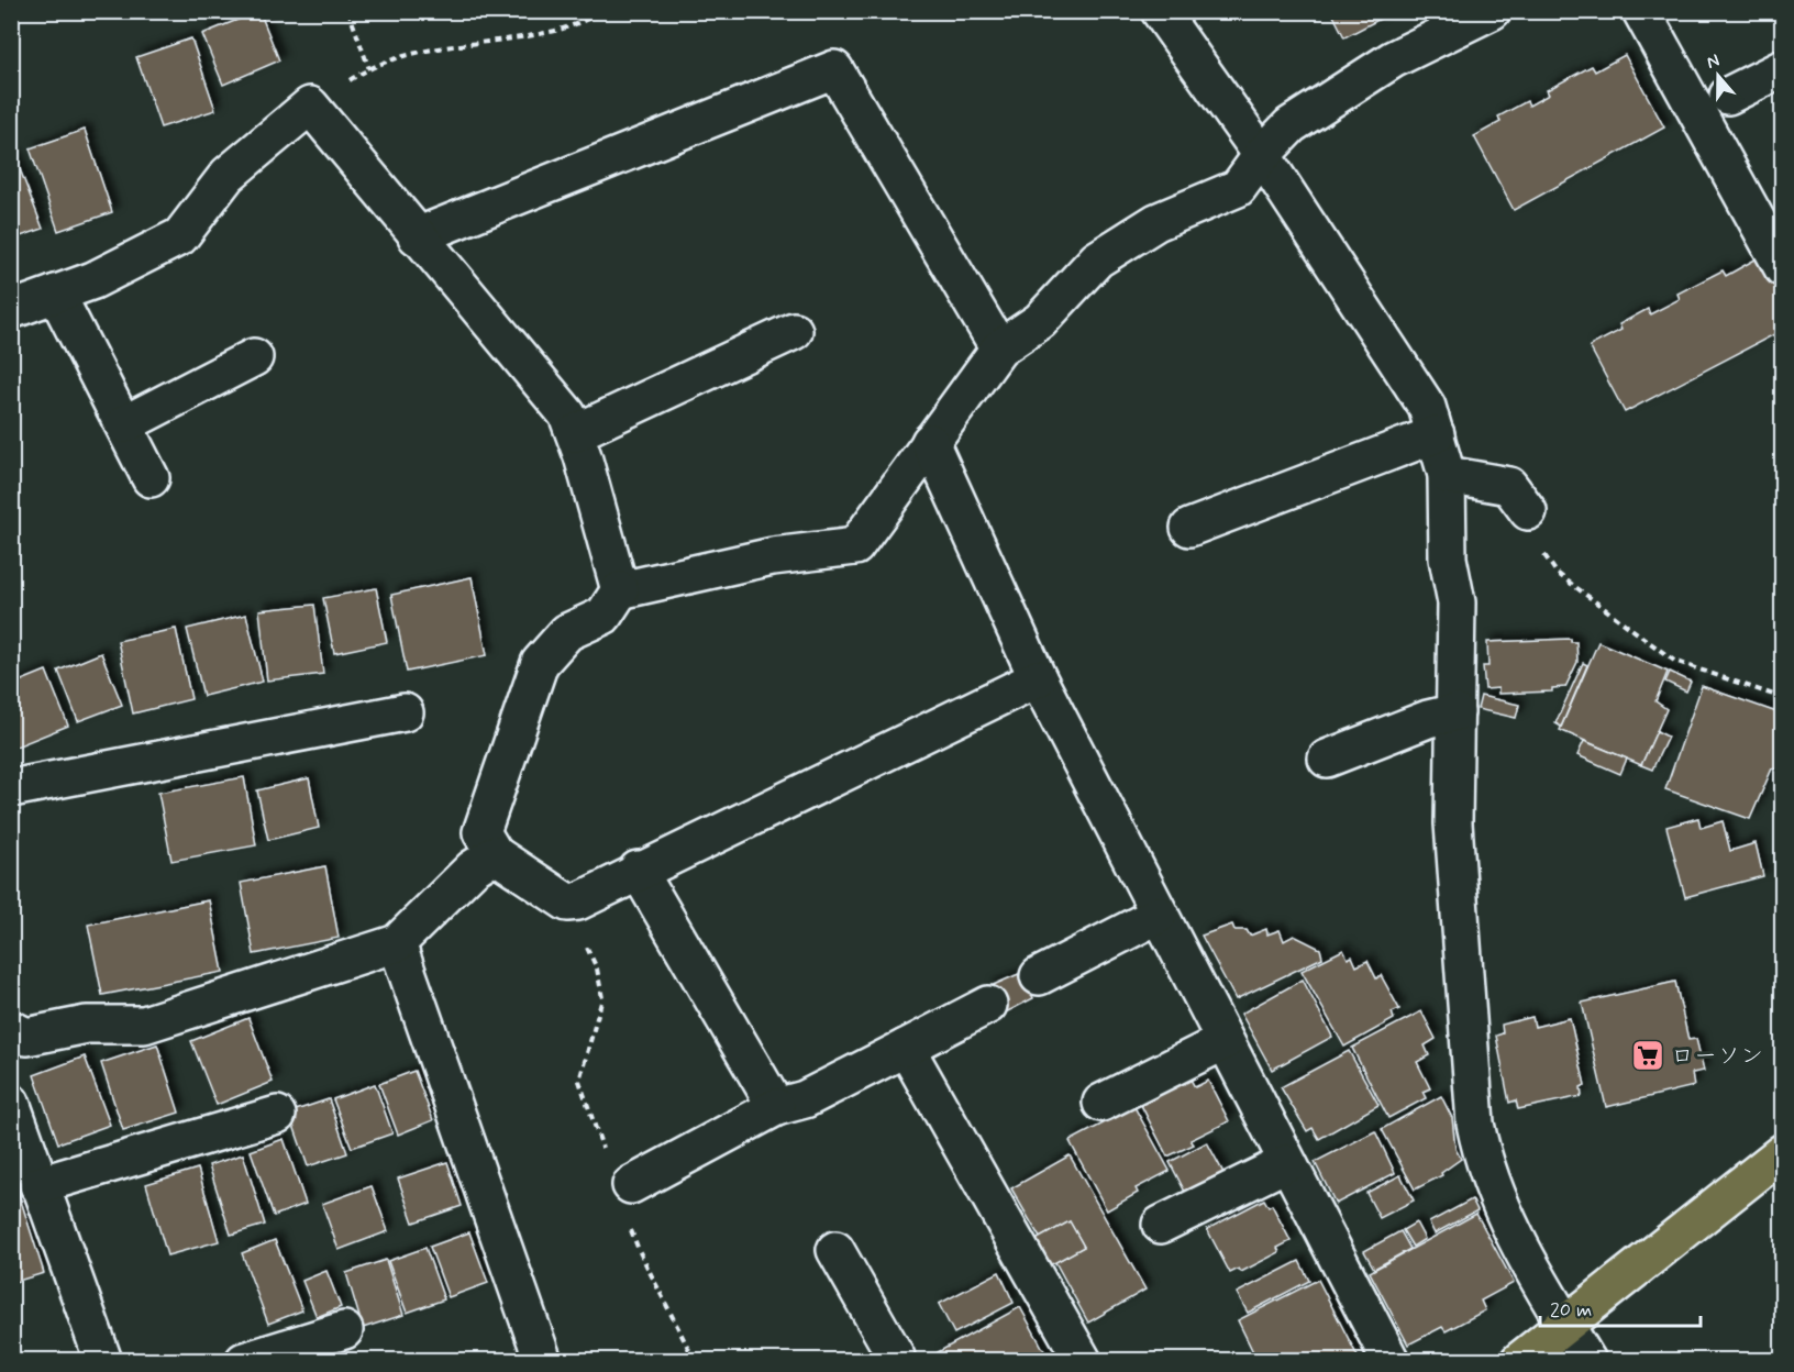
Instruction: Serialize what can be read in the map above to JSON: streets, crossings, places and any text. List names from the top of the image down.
{
  "places": {
    "supermarket": ["ローソン"]
  },
  "scale_bar": "20 m",
  "north": "top"
}
